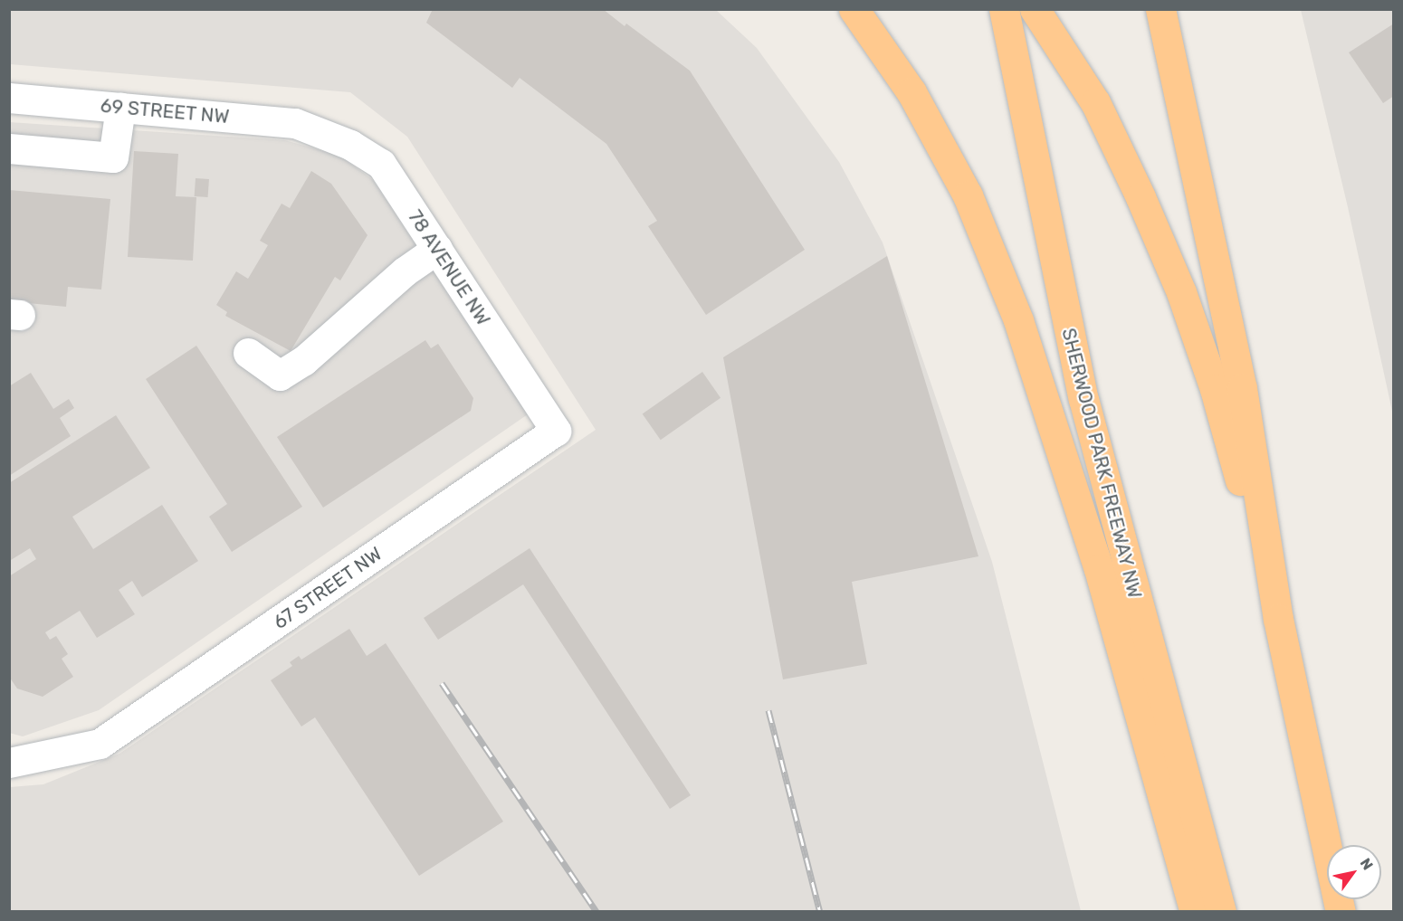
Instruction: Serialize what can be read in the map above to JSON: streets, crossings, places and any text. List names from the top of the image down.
{
  "streets": {
    "highway": ["SHERWOOD PARK FREEWAY NW"],
    "street": ["69 STREET NW", "78 AVENUE NW", "67 STREET NW"]
  },
  "crossings": [
    ["69 STREET NW", "78 AVENUE NW"],
    ["78 AVENUE NW", "67 STREET NW"]
  ],
  "north": "top right"
}
